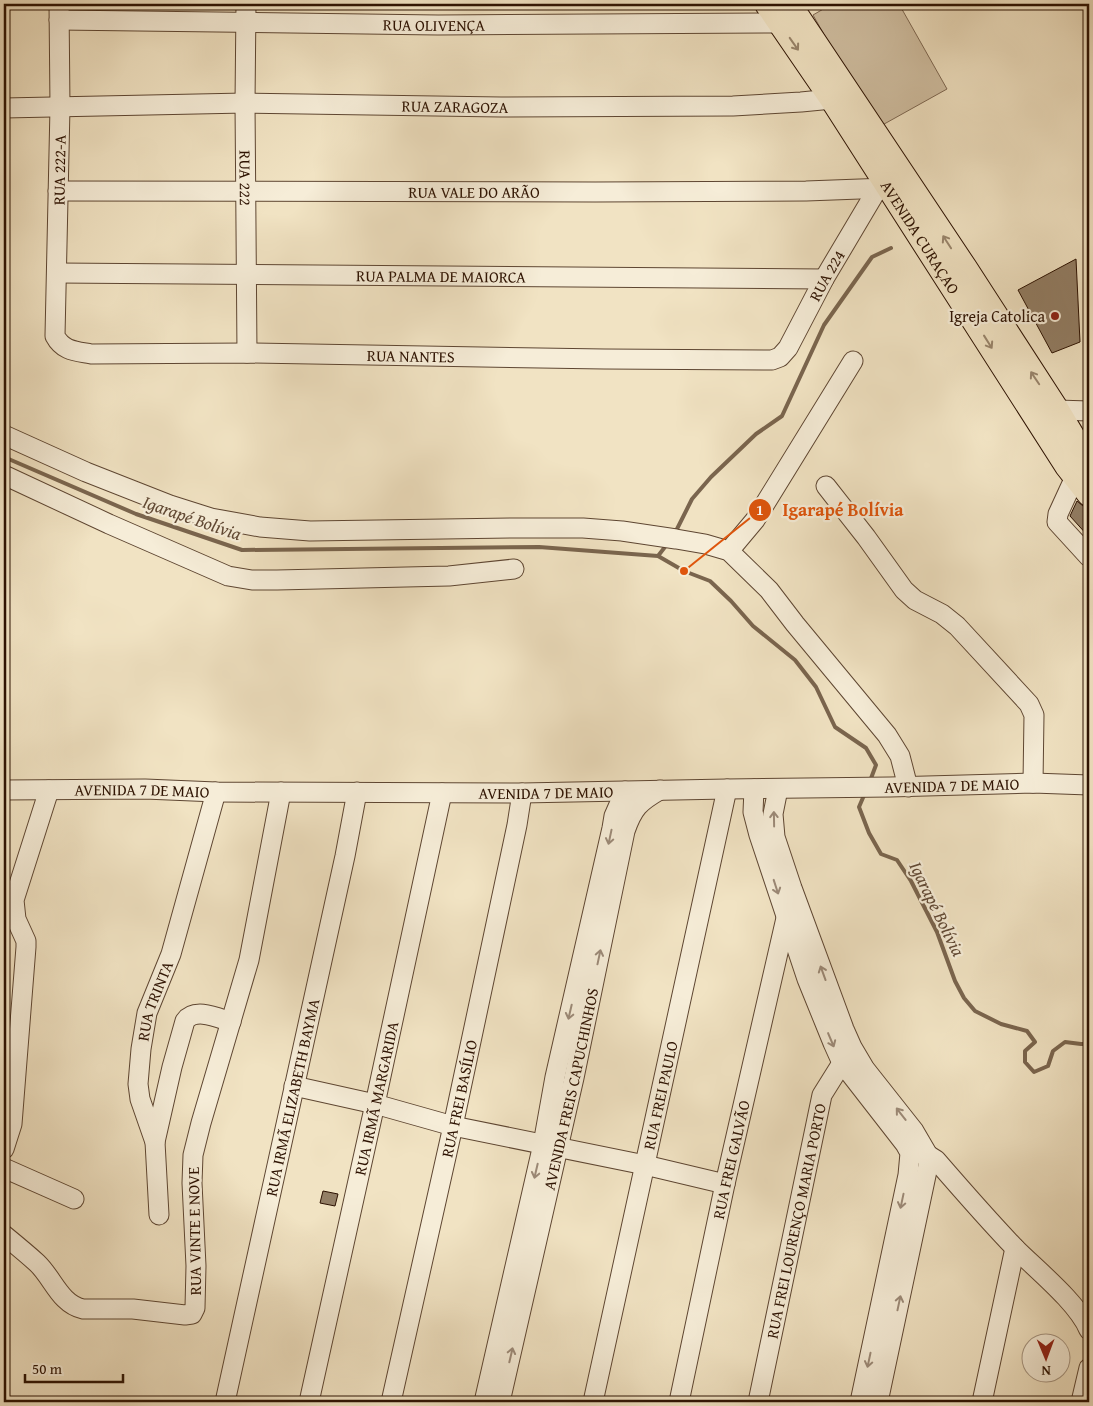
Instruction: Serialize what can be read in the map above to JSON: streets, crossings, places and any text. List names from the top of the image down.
{
  "streets": {
    "main road": ["AVENIDA CURAÇAO"],
    "street": [
      "RUA OLIVENÇA",
      "RUA ZARAGOZA",
      "RUA 222-A",
      "RUA 222",
      "RUA VALE DO ARÃO",
      "RUA PALMA DE MAIORCA",
      "RUA 224",
      "RUA NANTES",
      "AVENIDA 7 DE MAIO",
      "RUA TRINTA",
      "AVENIDA FREIS CAPUCHINHOS",
      "RUA FREI PAULO",
      "RUA IRMÃ ELIZABETH BAYMA",
      "RUA IRMÃ MARGARIDA",
      "RUA FREI BASÍLIO",
      "RUA FREI GALVÃO",
      "RUA FREI LOURENÇO MARIA PORTO",
      "RUA VINTE E NOVE"
    ]
  },
  "crossings": [
    ["RUA OLIVENÇA", "RUA 222-A"],
    ["RUA OLIVENÇA", "RUA 222"],
    ["RUA OLIVENÇA", "AVENIDA CURAÇAO"],
    ["RUA ZARAGOZA", "RUA 222-A"],
    ["RUA ZARAGOZA", "RUA 222"],
    ["RUA ZARAGOZA", "AVENIDA CURAÇAO"],
    ["RUA 222-A", "RUA VALE DO ARÃO"],
    ["RUA 222-A", "RUA PALMA DE MAIORCA"],
    ["RUA 222-A", "RUA NANTES"],
    ["RUA 222", "RUA VALE DO ARÃO"],
    ["RUA 222", "RUA PALMA DE MAIORCA"],
    ["RUA 222", "RUA NANTES"],
    ["RUA VALE DO ARÃO", "AVENIDA CURAÇAO"],
    ["RUA VALE DO ARÃO", "RUA 224"],
    ["AVENIDA CURAÇAO", "RUA 224"],
    ["RUA PALMA DE MAIORCA", "RUA 224"],
    ["RUA 224", "RUA NANTES"],
    ["AVENIDA 7 DE MAIO", "RUA TRINTA"],
    ["AVENIDA 7 DE MAIO", "AVENIDA FREIS CAPUCHINHOS"],
    ["AVENIDA 7 DE MAIO", "RUA FREI PAULO"],
    ["AVENIDA 7 DE MAIO", "RUA IRMÃ ELIZABETH BAYMA"],
    ["AVENIDA 7 DE MAIO", "RUA IRMÃ MARGARIDA"],
    ["AVENIDA 7 DE MAIO", "RUA FREI BASÍLIO"],
    ["AVENIDA 7 DE MAIO", "RUA VINTE E NOVE"]
  ],
  "water": ["Igarapé Bolívia"],
  "places": ["Igreja Catolica", "Igarapé Bolívia"],
  "scale_bar": "50 m",
  "north": "bottom"
}
